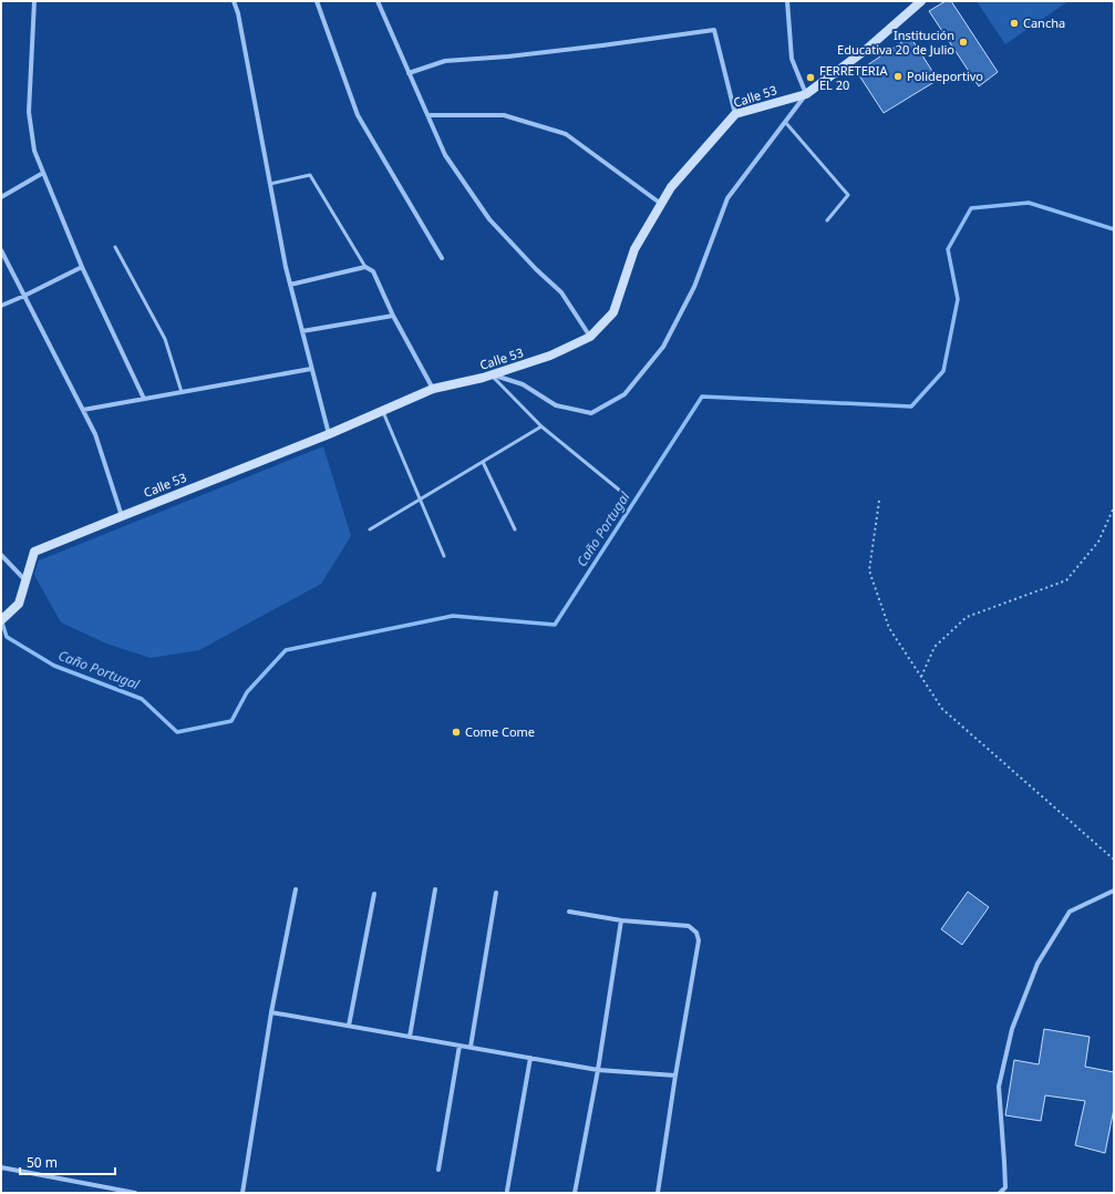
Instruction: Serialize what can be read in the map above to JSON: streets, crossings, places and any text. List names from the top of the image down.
{
  "streets": {
    "street": ["Calle 53"]
  },
  "water": ["Caño Portugal"],
  "places": [
    "Cancha",
    "Institución Educativa 20 de Julio",
    "Polideportivo",
    "FERRETERIA EL 20",
    "Come Come"
  ],
  "scale_bar": "50 m"
}
